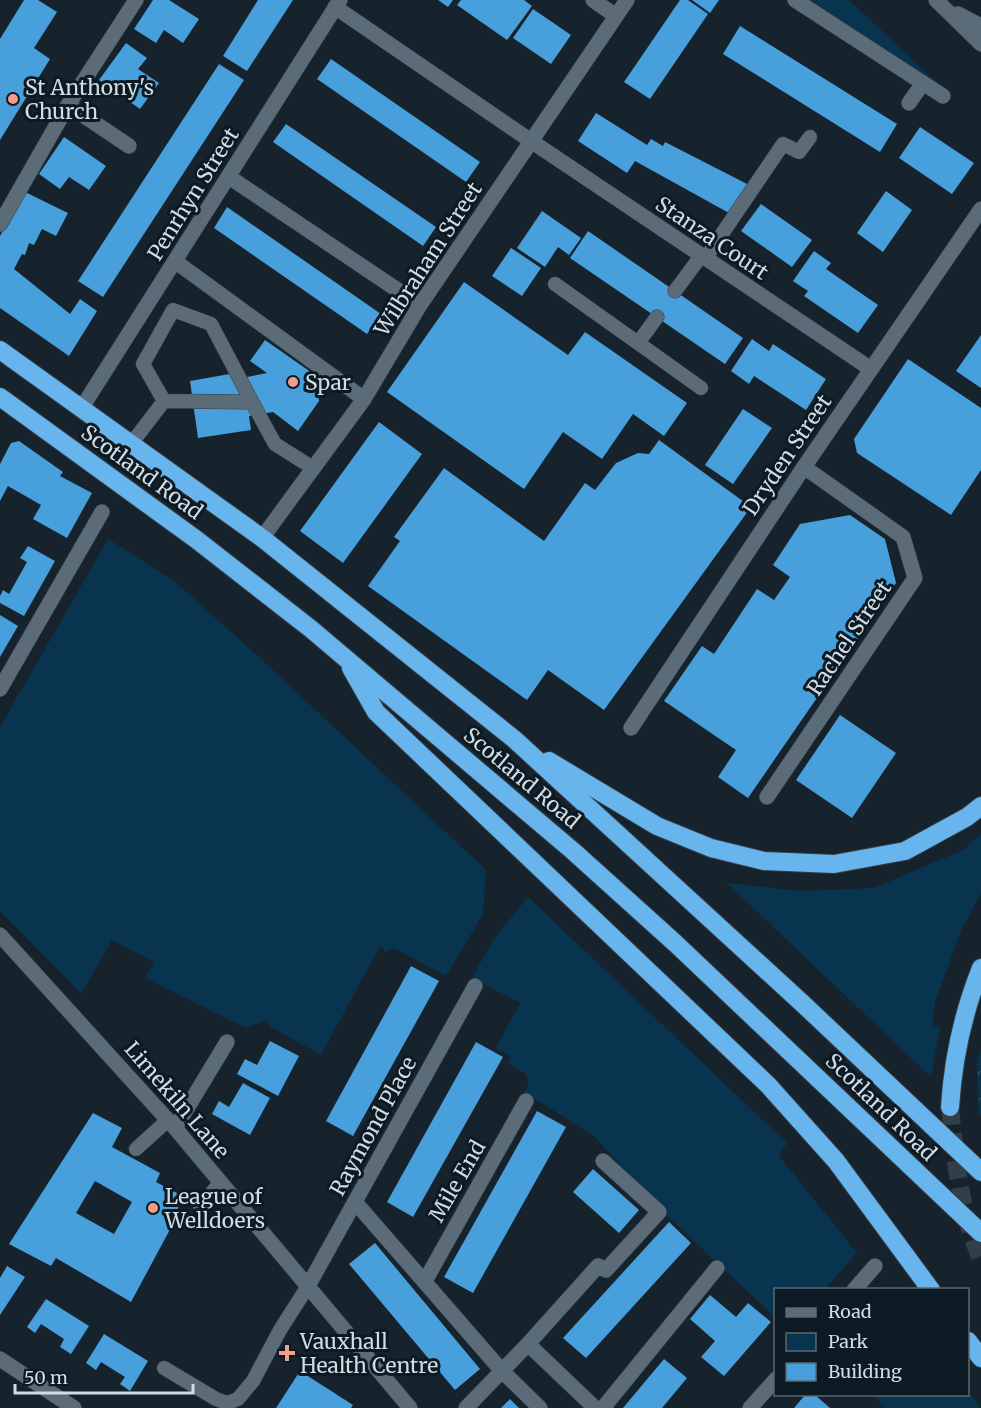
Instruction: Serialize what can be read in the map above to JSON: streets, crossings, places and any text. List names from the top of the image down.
{
  "streets": {
    "highway": ["Scotland Road"],
    "street": [
      "Penrhyn Street",
      "Stanza Court",
      "Wilbraham Street",
      "Dryden Street",
      "Rachel Street",
      "Limekiln Lane",
      "Raymond Place",
      "Mile End"
    ]
  },
  "crossings": [
    ["Penrhyn Street", "Stanza Court"],
    ["Penrhyn Street", "Scotland Road"],
    ["Stanza Court", "Wilbraham Street"],
    ["Stanza Court", "Dryden Street"],
    ["Wilbraham Street", "Scotland Road"],
    ["Dryden Street", "Rachel Street"],
    ["Limekiln Lane", "Raymond Place"]
  ],
  "places": {
    "other": ["St Anthony's Church", "Spar", "League of Welldoers"],
    "health": ["Vauxhall Health Centre"]
  },
  "legend": ["Road", "Park", "Building"],
  "scale_bar": "50 m"
}
